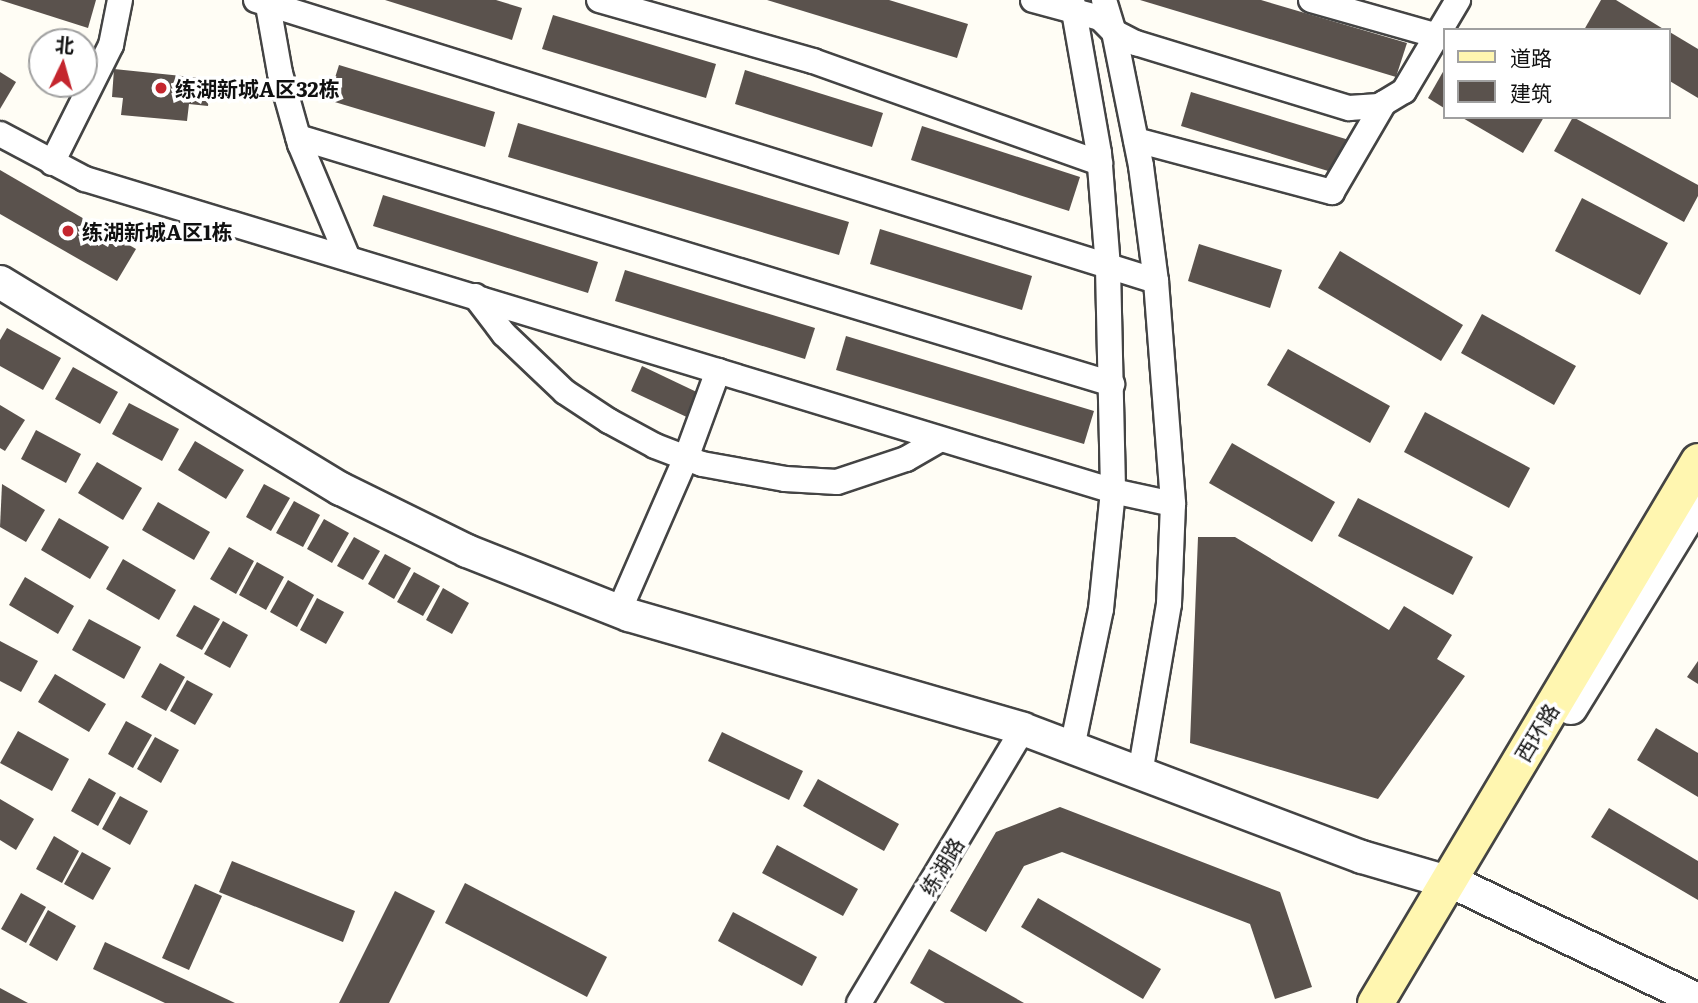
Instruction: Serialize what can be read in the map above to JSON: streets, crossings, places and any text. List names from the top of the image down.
{
  "streets": {
    "main road": ["西环路"],
    "street": ["练湖路"]
  },
  "places": ["练湖新城A区32栋", "练湖新城A区1栋"],
  "legend": ["道路", "建筑"],
  "north": "top"
}
